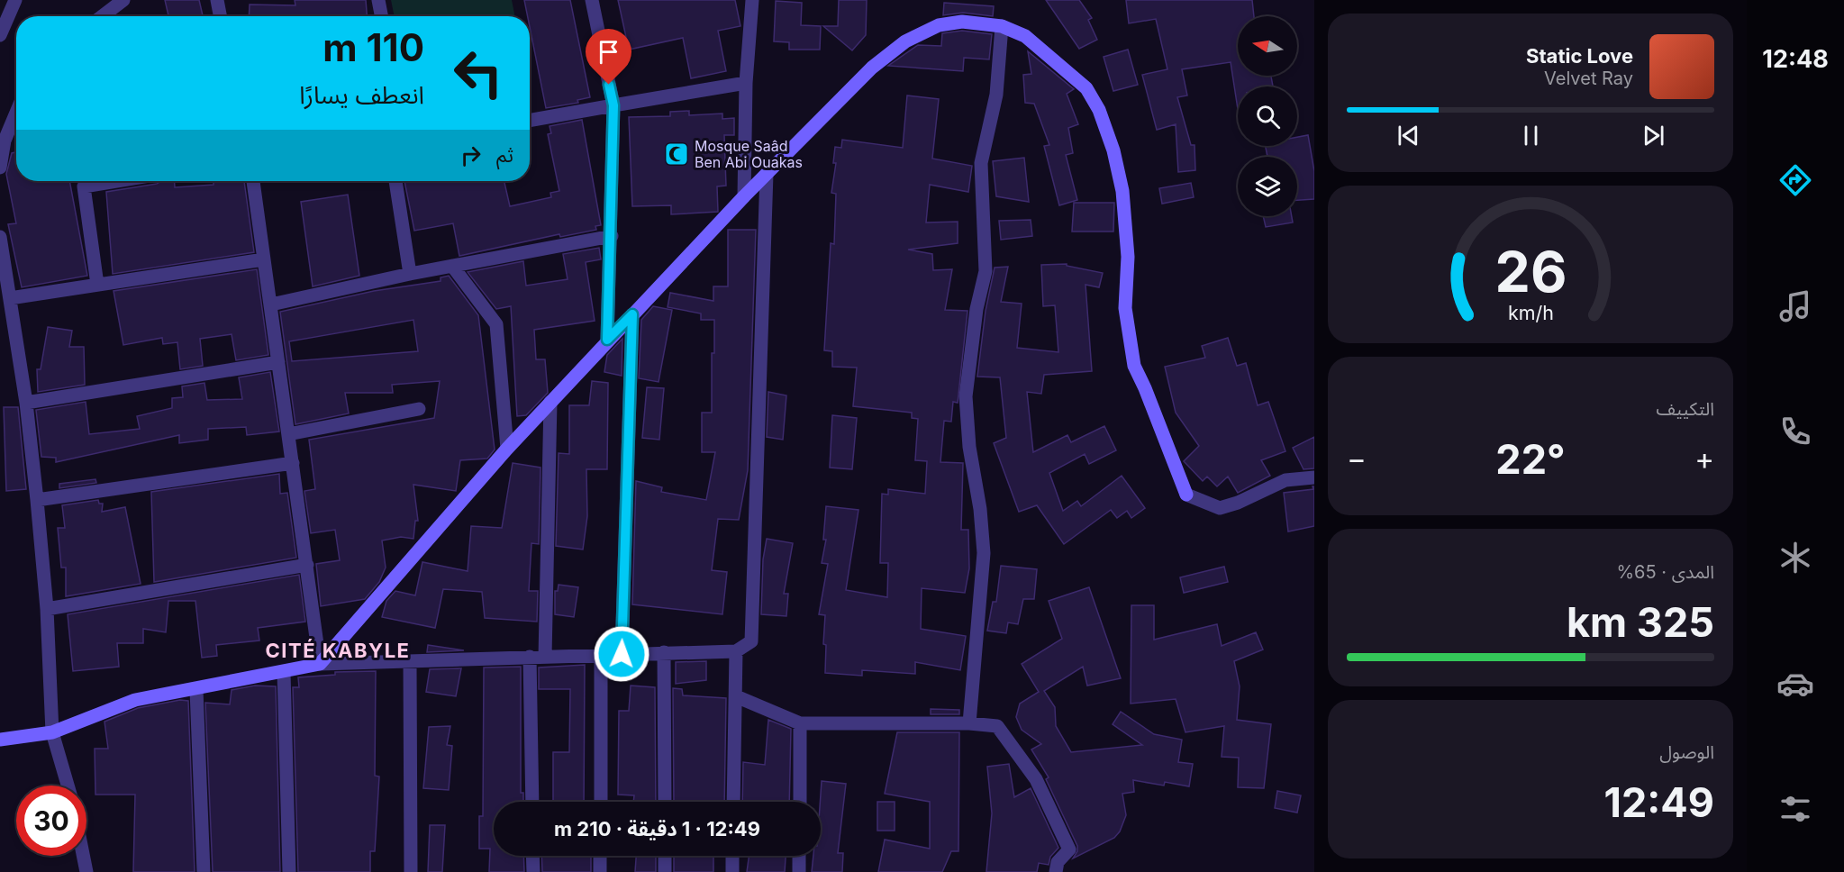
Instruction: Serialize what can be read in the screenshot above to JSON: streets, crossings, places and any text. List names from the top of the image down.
{
  "districts": ["CITÉ KABYLE"],
  "places": {
    "mosque": ["Mosque Saâd Ben Abi Ouakas"]
  },
  "north": "left",
  "page": {
    "tabs": "12:48",
    "turn": ["110 m", "انعطف يسارًا"],
    "song": ["Static Love", "Velvet Ray"],
    "then": "ثم",
    "tile": [
      "التكييف",
      ["المدى · 65%", "325 km"],
      ["الوصول", "12:49"]
    ],
    "heat": ["−", "22°", "+"],
    "limit": "30",
    "trip": "12:49 · 1 دقيقة · 210 m",
    "gauge": ["26", "km/h"]
  }
}
